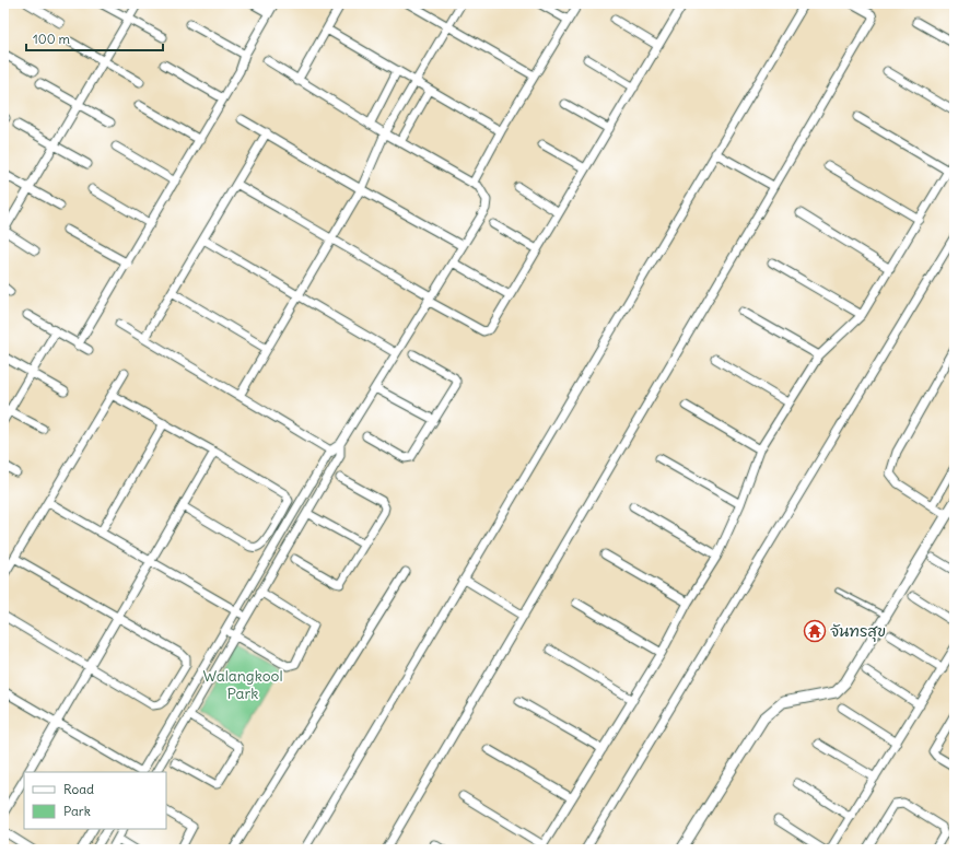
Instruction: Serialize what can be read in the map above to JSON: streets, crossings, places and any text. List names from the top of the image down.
{
  "parks": ["Walangkool Park"],
  "places": {
    "temple": ["จันทรสุข"]
  },
  "legend": ["Road", "Park"],
  "scale_bar": "100 m"
}
